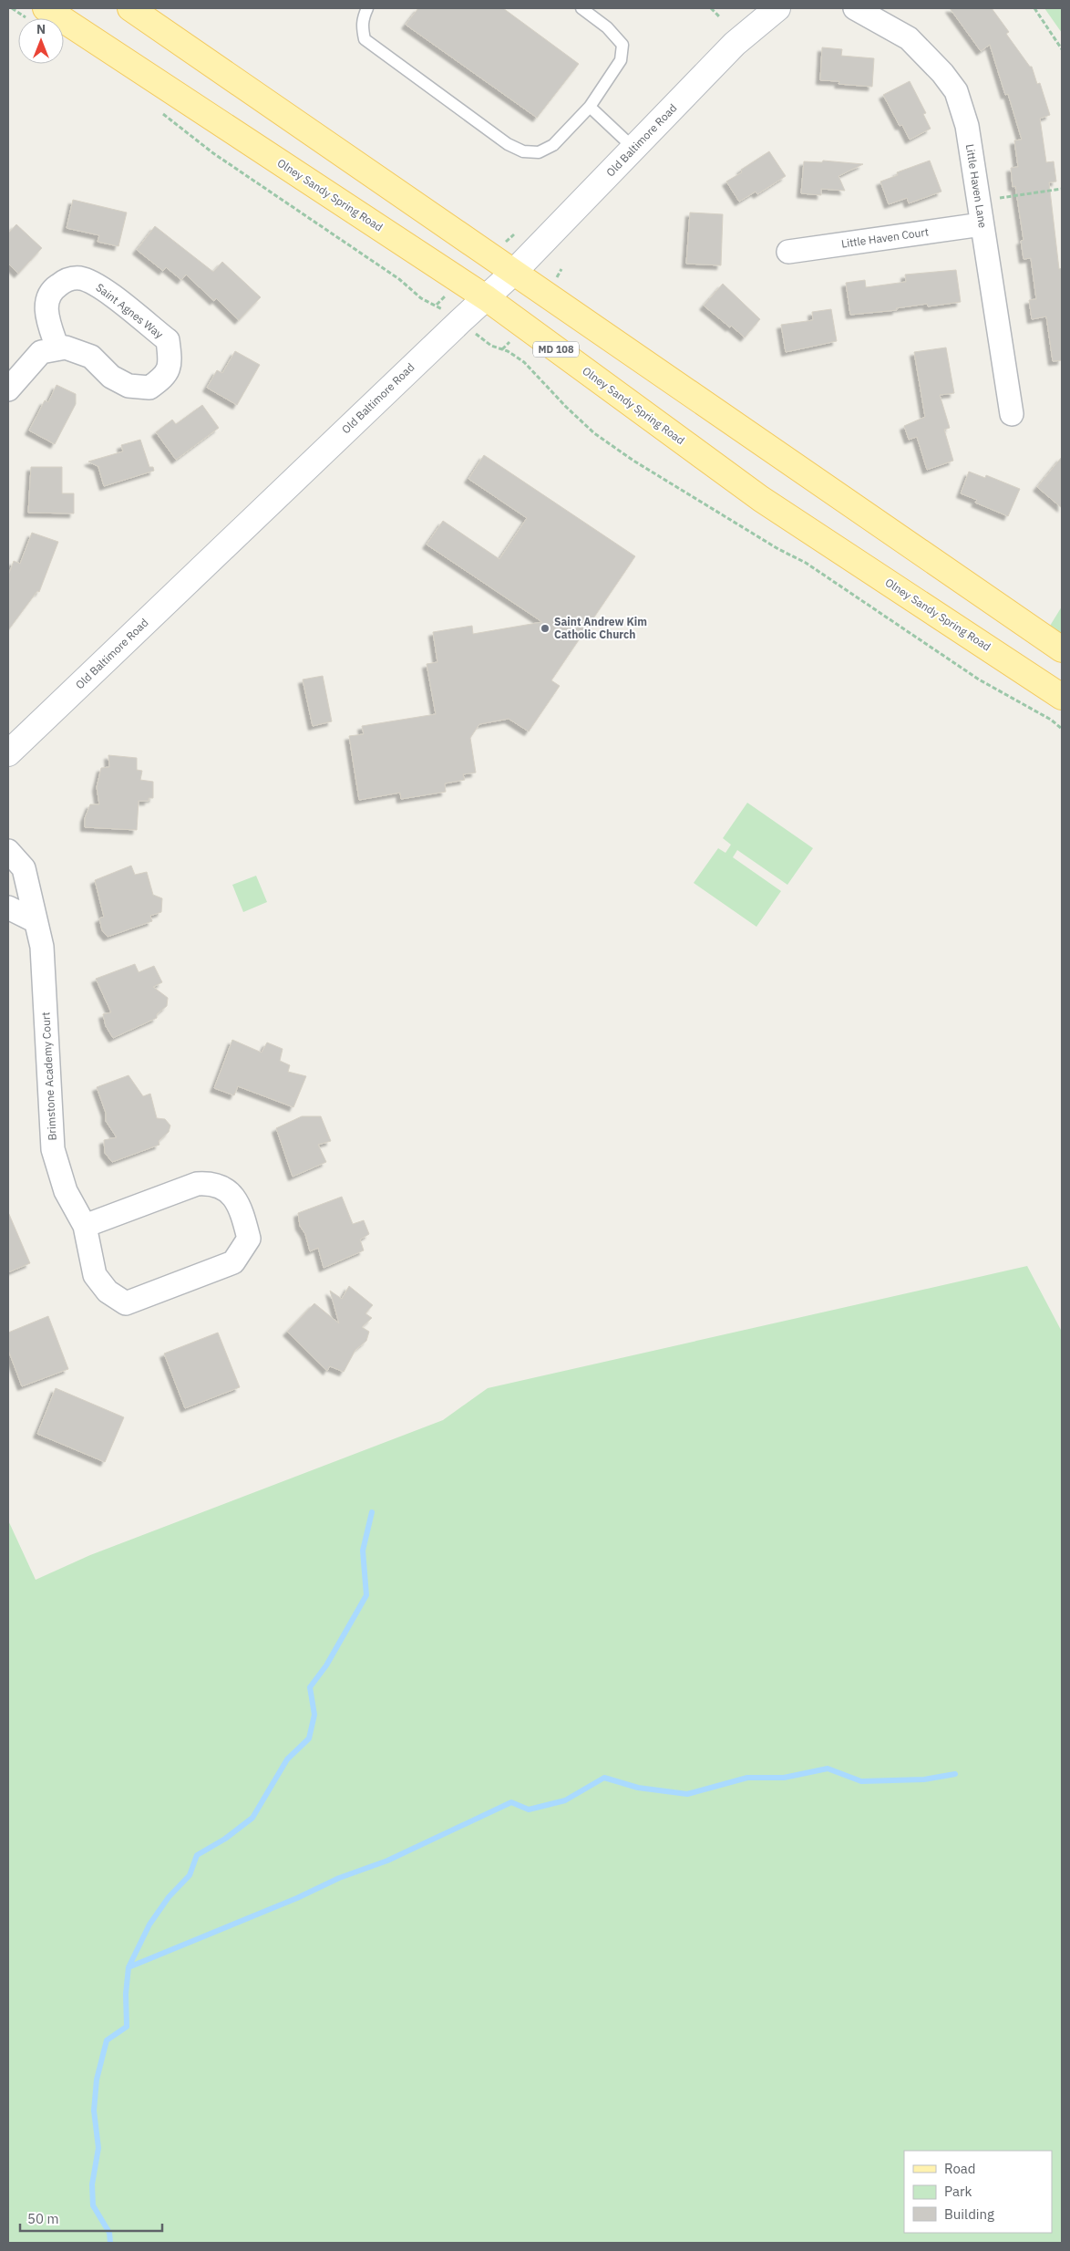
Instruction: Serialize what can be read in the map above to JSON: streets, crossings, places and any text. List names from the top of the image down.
{
  "streets": {
    "main road": ["Olney Sandy Spring Road", "MD 108"],
    "street": [
      "Old Baltimore Road",
      "Little Haven Lane",
      "Little Haven Court",
      "Saint Agnes Way",
      "Brimstone Academy Court"
    ]
  },
  "crossings": [
    ["Old Baltimore Road", "Olney Sandy Spring Road"],
    ["Little Haven Lane", "Little Haven Court"]
  ],
  "places": ["Saint Andrew Kim Catholic Church"],
  "legend": ["Road", "Park", "Building"],
  "scale_bar": "50 m",
  "north": "top"
}
